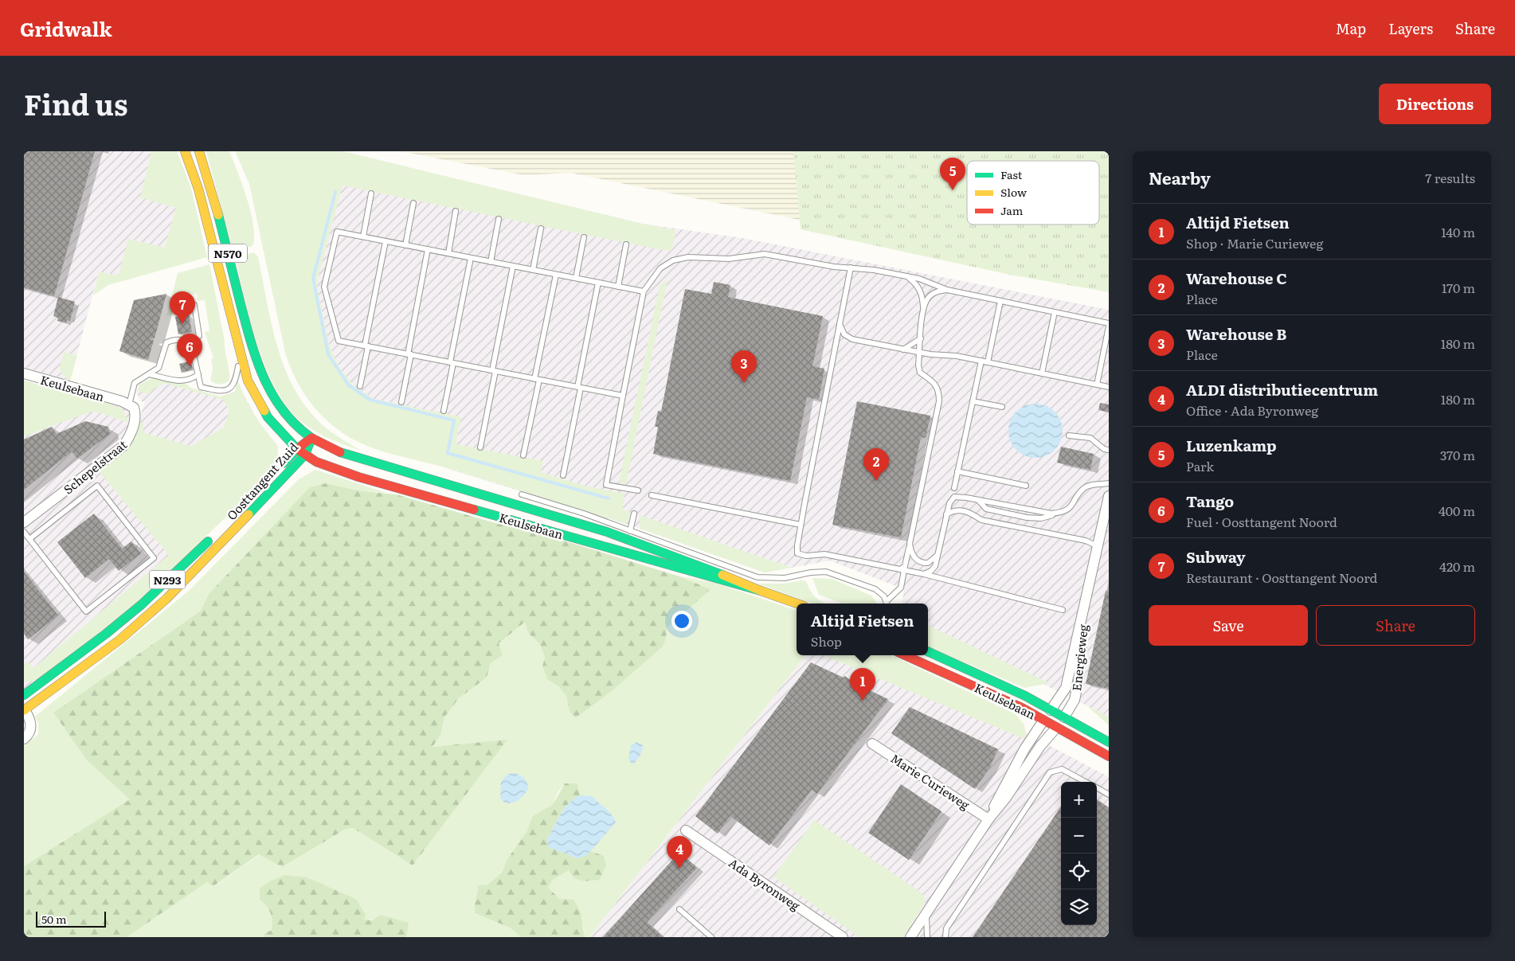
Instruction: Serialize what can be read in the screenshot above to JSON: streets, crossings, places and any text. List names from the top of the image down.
{
  "streets": {
    "main road": [
      "N570",
      "Keulsebaan",
      "Oosttangent Zuid",
      "N293",
      "Energieweg"
    ],
    "street": ["Schepelstraat", "Marie Curieweg", "Ada Byronweg"]
  },
  "crossings": [
    ["N570", "Keulsebaan"],
    ["N570", "Oosttangent Zuid"],
    ["Keulsebaan", "Schepelstraat"],
    ["Keulsebaan", "Oosttangent Zuid"],
    ["Keulsebaan", "Energieweg"]
  ],
  "legend": ["Fast", "Slow", "Jam"],
  "scale_bar": "50 m",
  "page": {
    "header": "Gridwalk",
    "nav": ["Map", "Layers", "Share"],
    "title": "Find us",
    "buttons": [
      "Directions",
      ["Save", "Share"]
    ],
    "heading": ["Nearby", "7 results"],
    "pins": [
      "5",
      "7",
      "6",
      "3",
      "2",
      "1",
      "4"
    ],
    "list": [
      {
        "mark": "1",
        "name": "Altijd Fietsen",
        "note": "Shop · Marie Curieweg",
        "value": "140 m"
      },
      {
        "mark": "2",
        "name": "Warehouse C",
        "note": "Place",
        "value": "170 m"
      },
      {
        "mark": "3",
        "name": "Warehouse B",
        "note": "Place",
        "value": "180 m"
      },
      {
        "mark": "4",
        "name": "ALDI distributiecentrum",
        "note": "Office · Ada Byronweg",
        "value": "180 m"
      },
      {
        "mark": "5",
        "name": "Luzenkamp",
        "note": "Park",
        "value": "370 m"
      },
      {
        "mark": "6",
        "name": "Tango",
        "note": "Fuel · Oosttangent Noord",
        "value": "400 m"
      },
      {
        "mark": "7",
        "name": "Subway",
        "note": "Restaurant · Oosttangent Noord",
        "value": "420 m"
      }
    ],
    "popup": ["Altijd Fietsen", "Shop"],
    "map_buttons": ["+", "−"],
    "scale": "50 m"
  }
}
